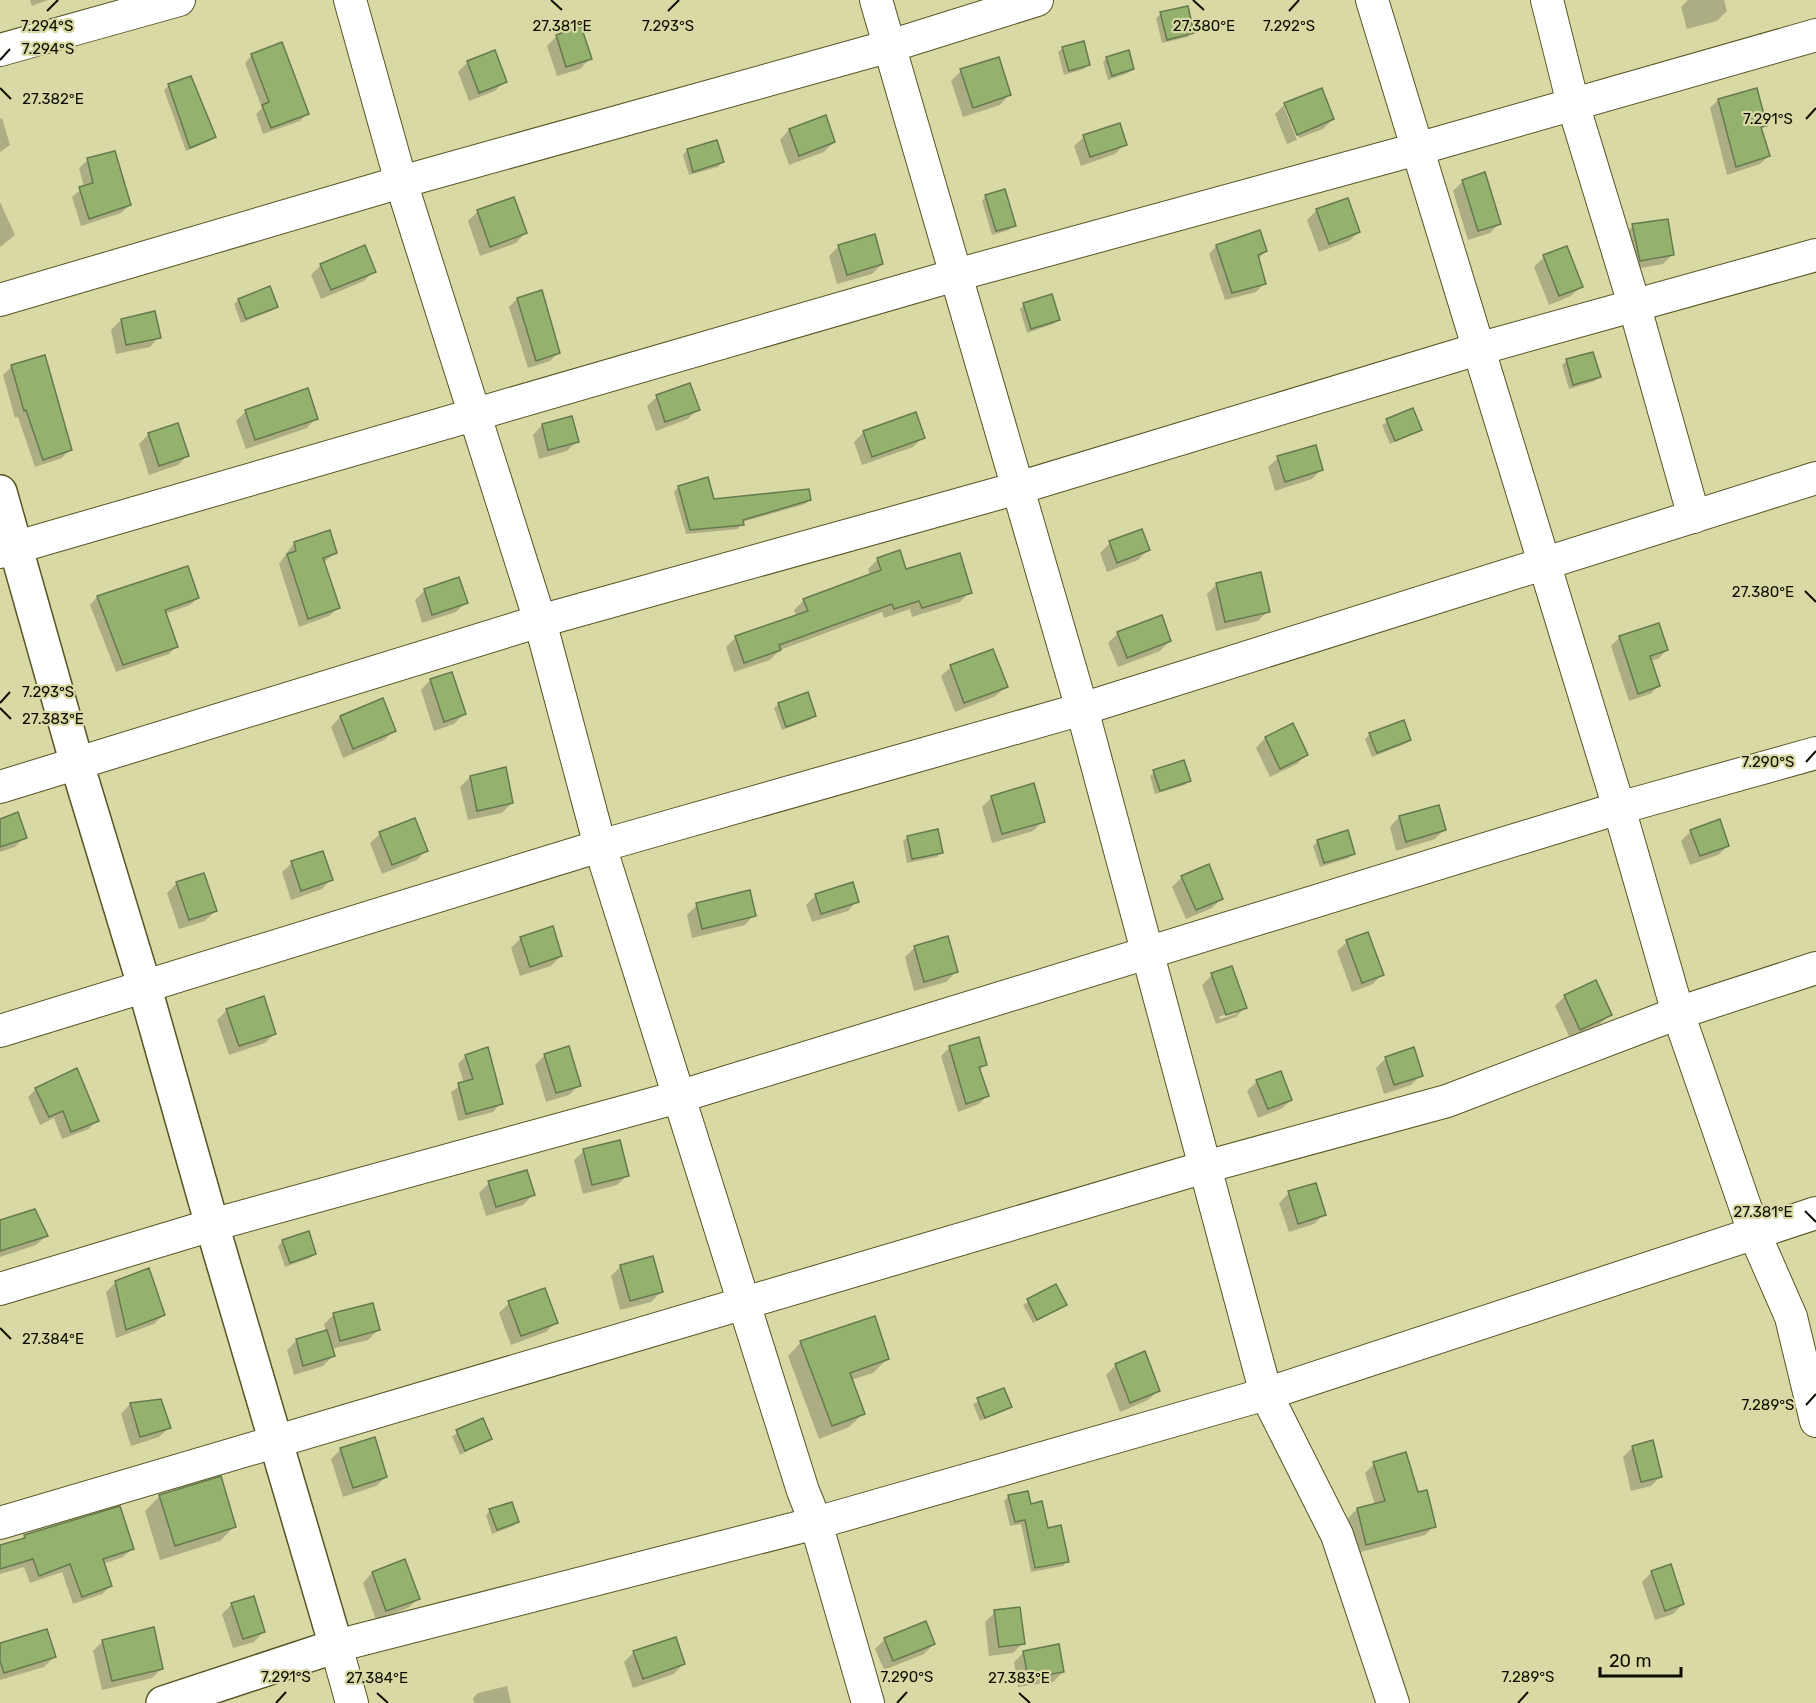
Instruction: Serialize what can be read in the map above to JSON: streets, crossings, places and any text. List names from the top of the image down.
{
  "scale_bar": "20 m",
  "coordinates": [
    "27.381°E",
    "27.380°E",
    "7.294°S",
    "7.293°S",
    "7.292°S",
    "27.382°E",
    "7.291°S",
    "27.383°E",
    "7.290°S",
    "27.384°E",
    "7.289°S"
  ]
}
